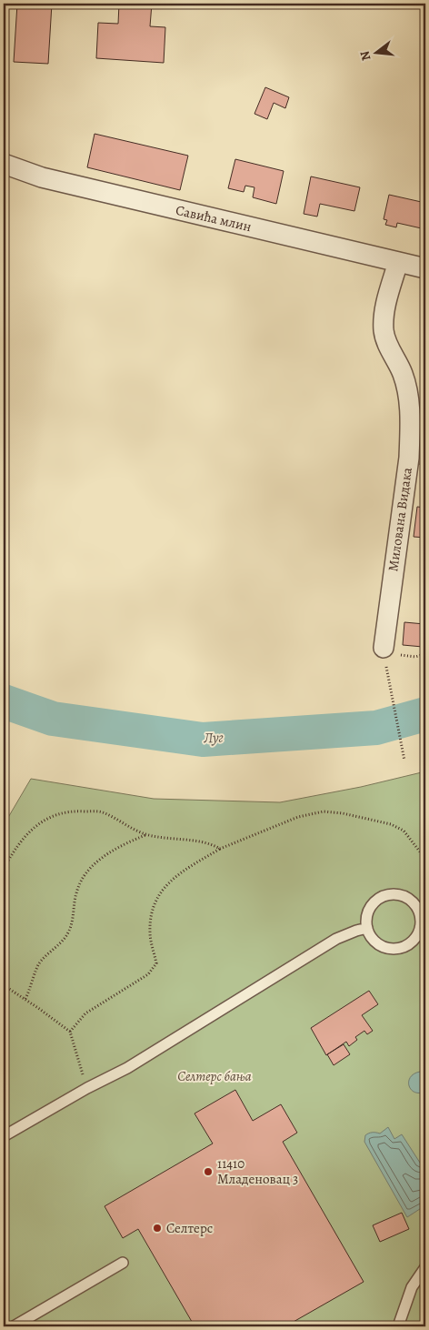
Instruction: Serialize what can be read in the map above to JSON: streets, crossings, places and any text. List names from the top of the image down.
{
  "streets": {
    "street": ["Савића млин", "Милована Видака"]
  },
  "crossings": [
    ["Савића млин", "Милована Видака"]
  ],
  "water": ["Луг"],
  "parks": ["Селтерс бања"],
  "places": ["11410 Младеновац 3", "Селтерс"],
  "north": "left"
}
